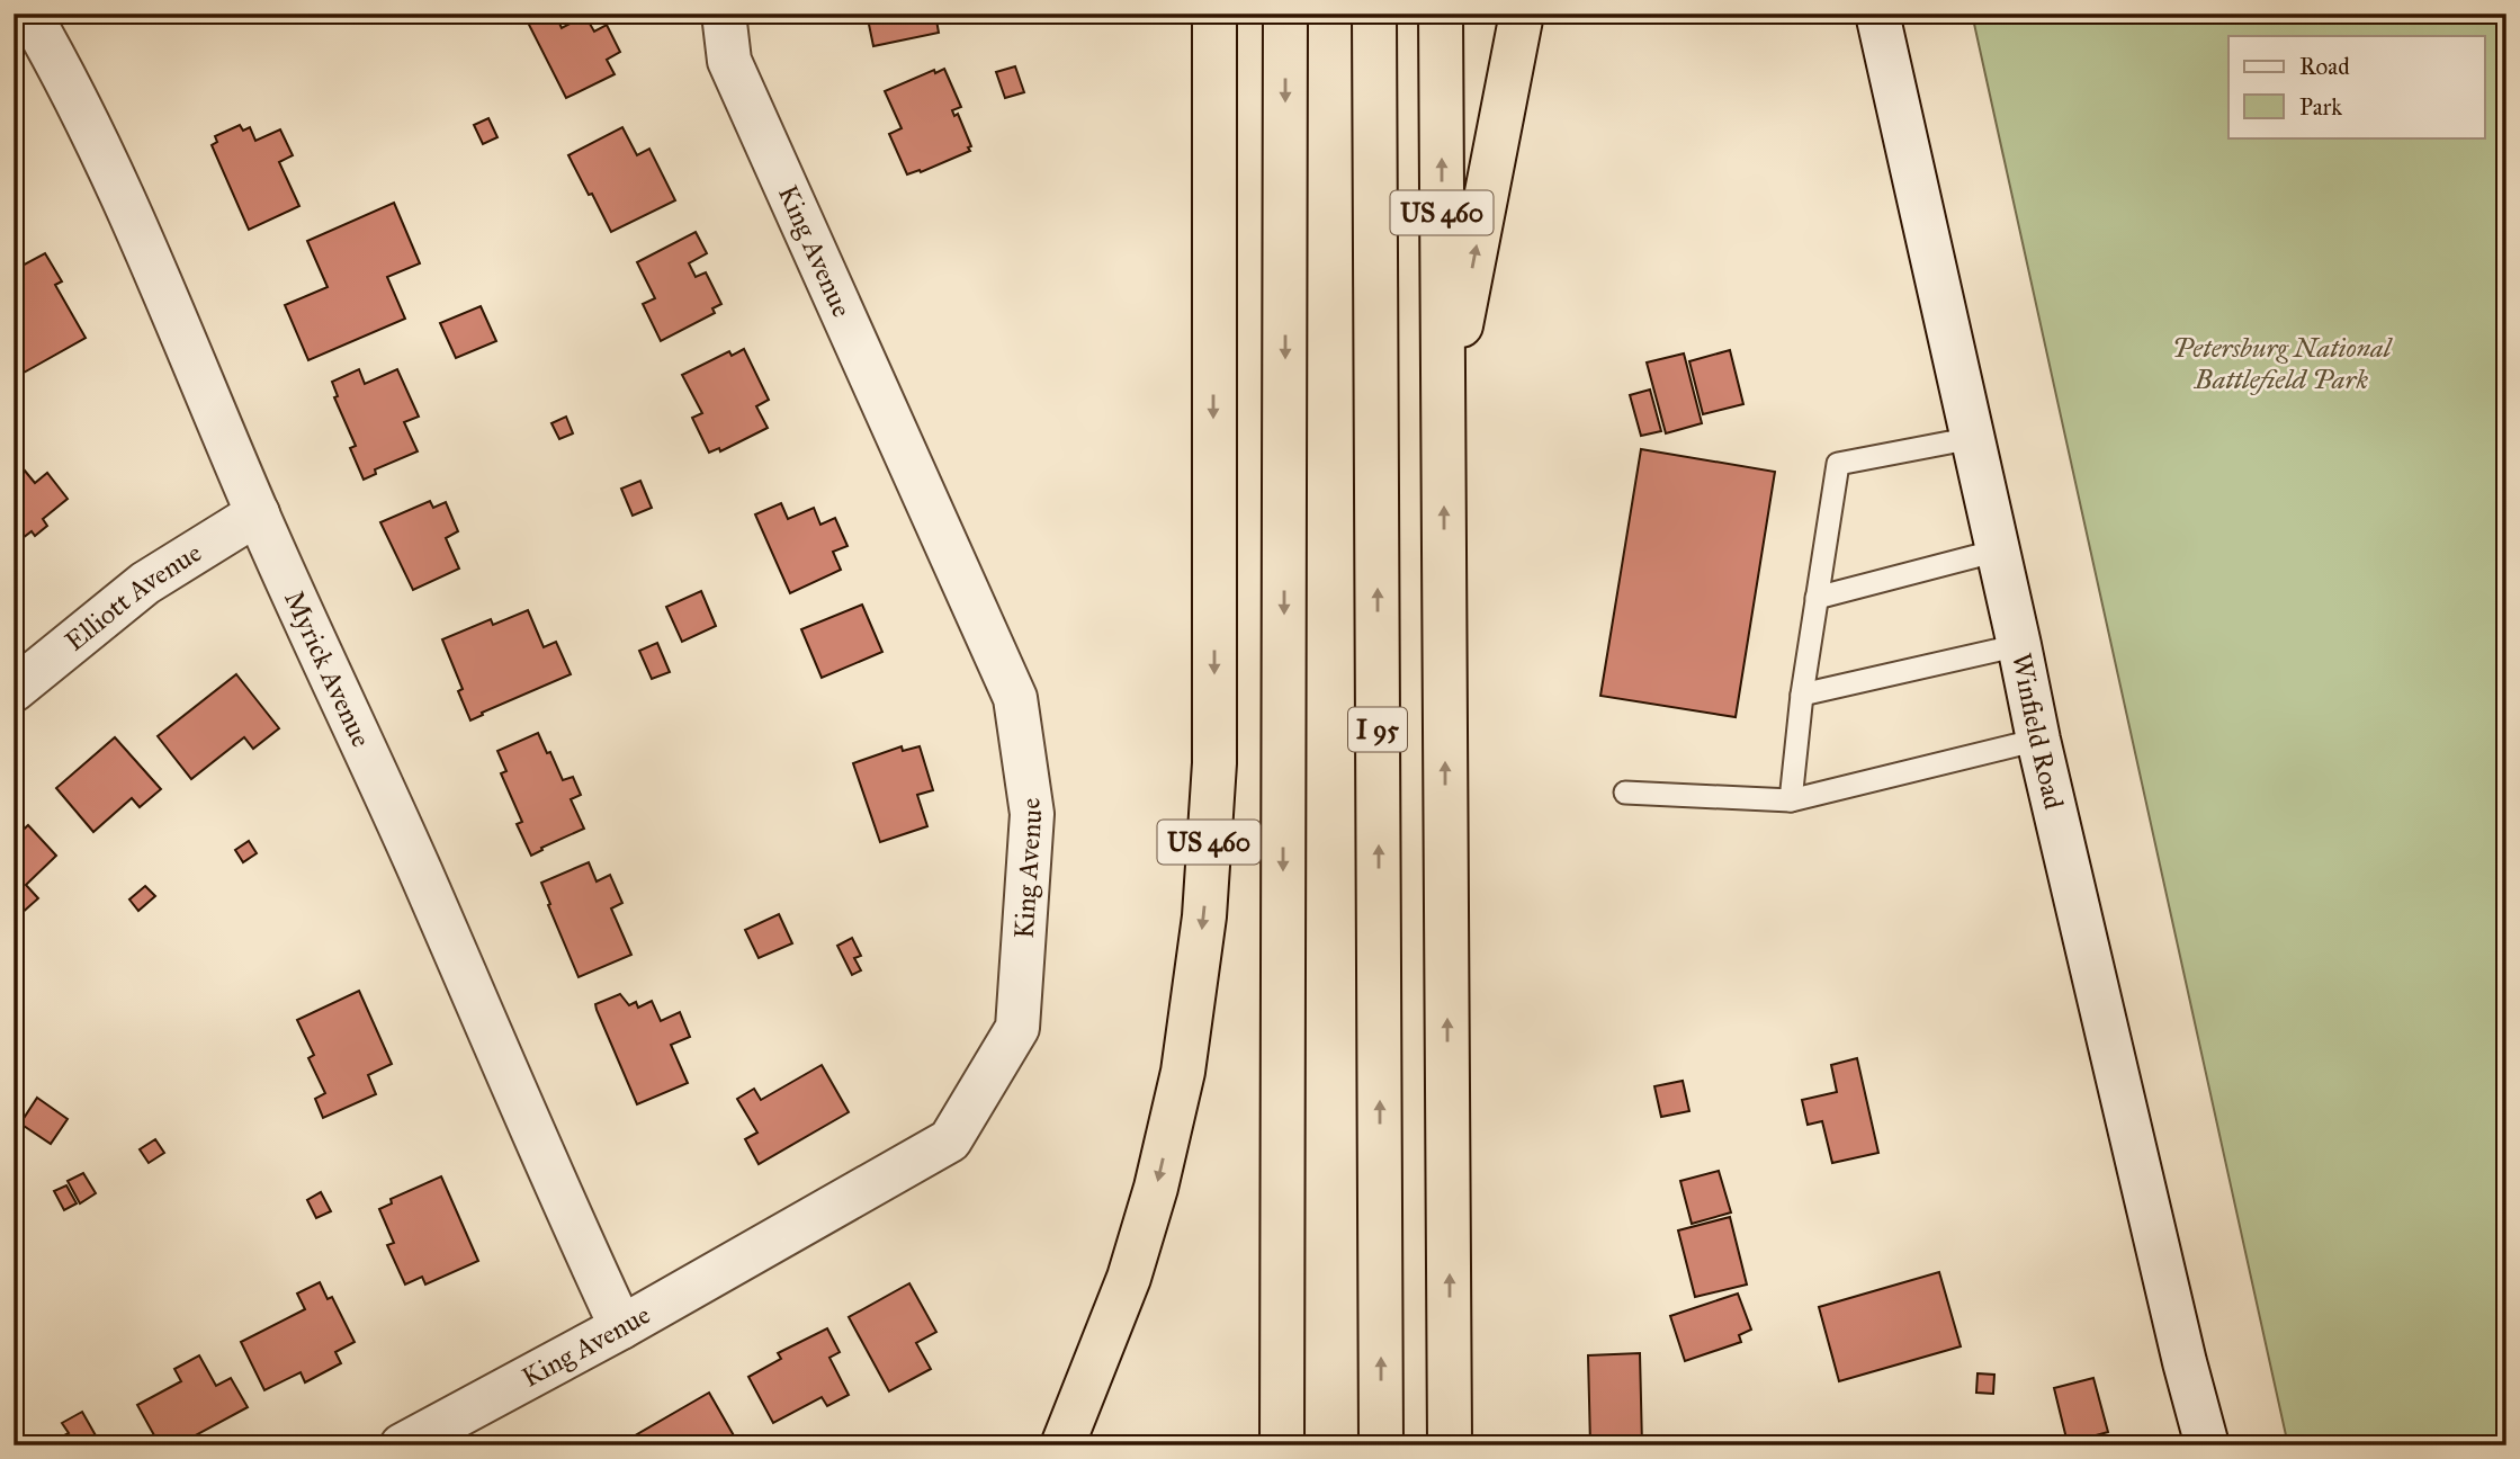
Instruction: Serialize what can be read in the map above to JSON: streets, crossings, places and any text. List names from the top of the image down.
{
  "streets": {
    "highway": ["US 460", "I 95"],
    "street": [
      "King Avenue",
      "Elliott Avenue",
      "Myrick Avenue",
      "Winfield Road"
    ]
  },
  "crossings": [
    ["King Avenue", "Myrick Avenue"],
    ["Elliott Avenue", "Myrick Avenue"]
  ],
  "parks": ["Petersburg National Battlefield Park"],
  "legend": ["Road", "Park"]
}
